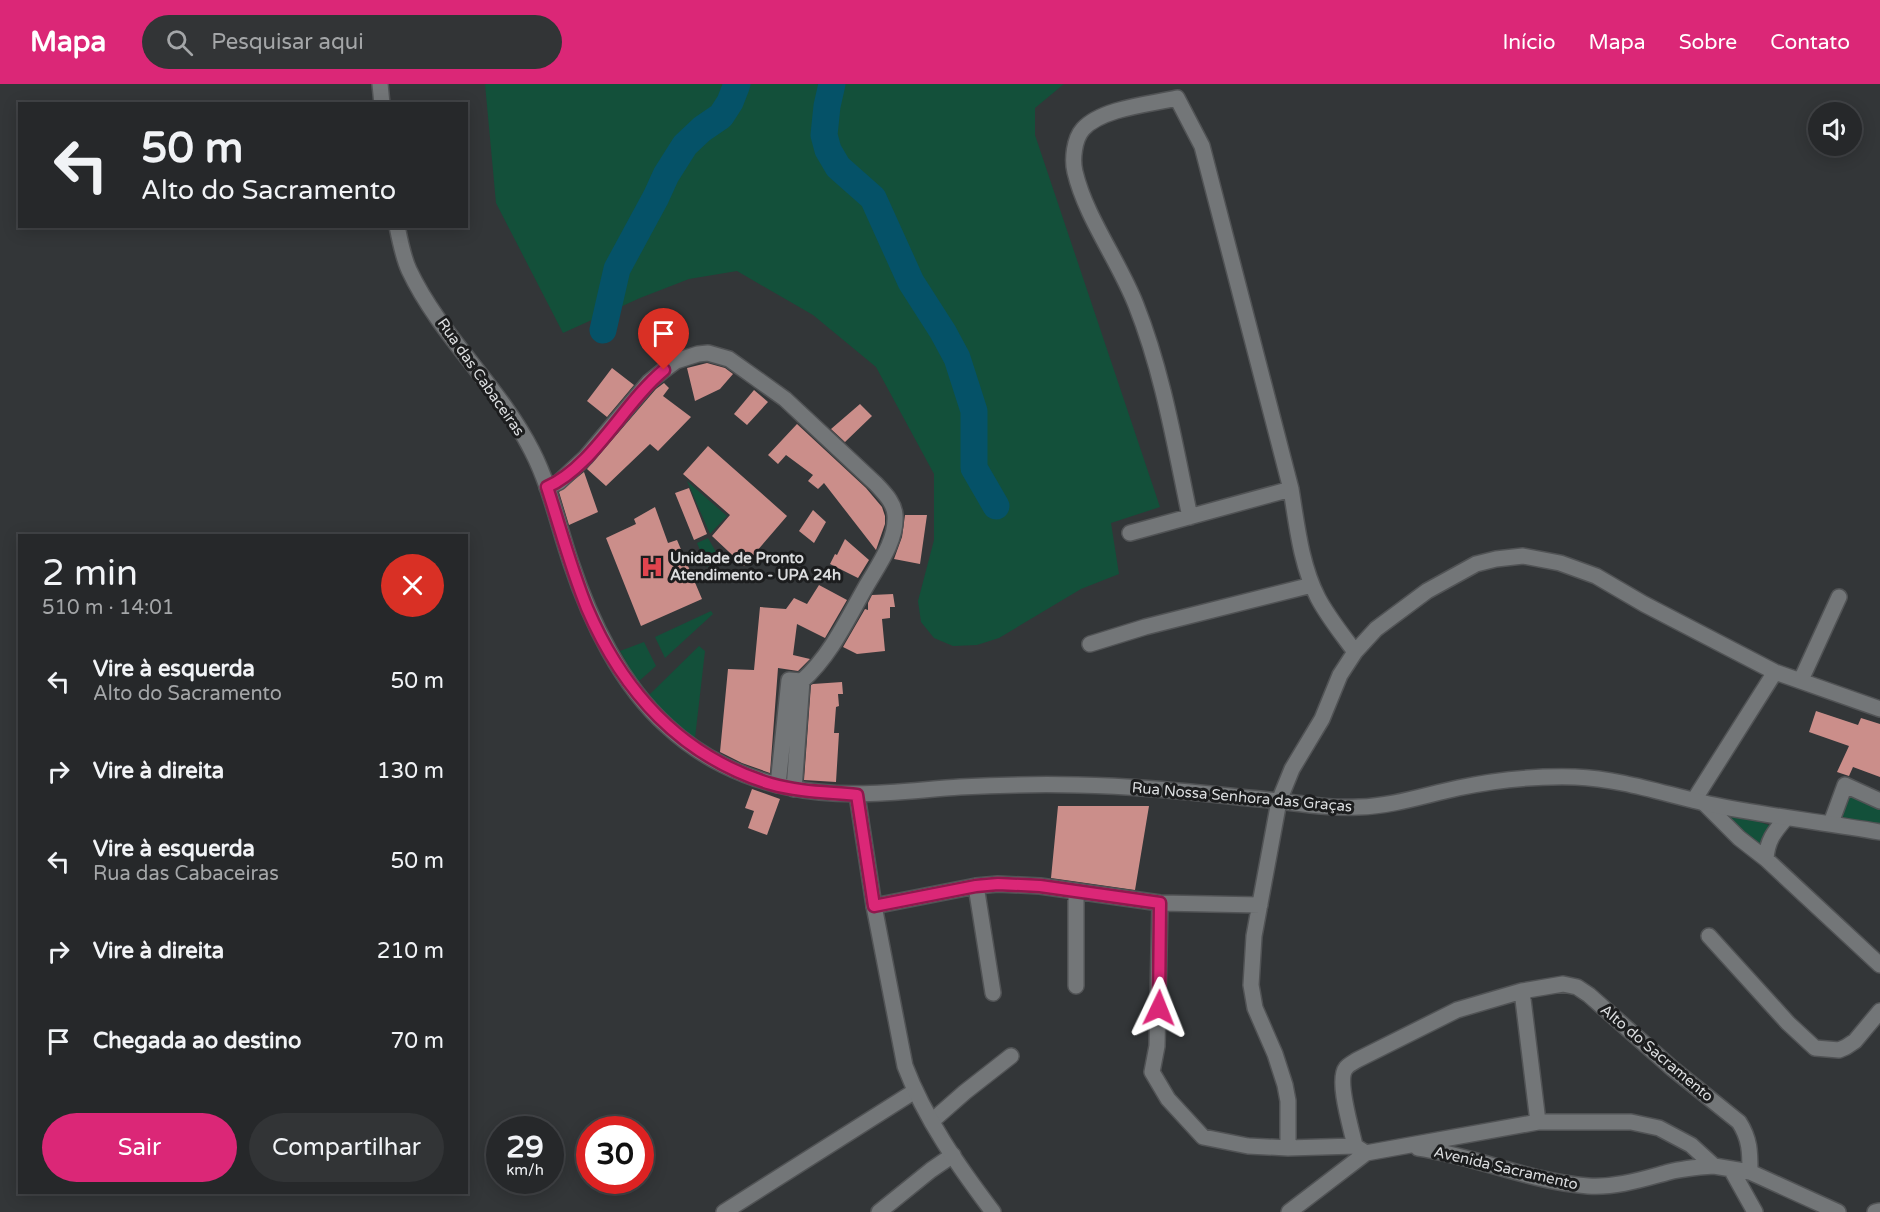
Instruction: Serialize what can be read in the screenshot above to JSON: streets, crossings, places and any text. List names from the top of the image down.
{
  "streets": {
    "street": [
      "Rua das Cabaceiras",
      "Rua Nossa Senhora das Graças",
      "Alto do Sacramento",
      "Avenida Sacramento"
    ]
  },
  "crossings": [
    ["Rua das Cabaceiras", "Rua Nossa Senhora das Graças"],
    ["Alto do Sacramento", "Avenida Sacramento"]
  ],
  "places": {
    "hospital": ["Unidade de Pronto Atendimento - UPA 24h"]
  },
  "page": {
    "header": "Mapa",
    "search": "Pesquisar aqui",
    "nav": [
      "Início",
      "Mapa",
      "Sobre",
      "Contato"
    ],
    "turn": ["50 m", "Alto do Sacramento"],
    "heading": ["2 min", "510 m · 14:01"],
    "list": [
      {
        "name": "Vire à esquerda",
        "note": "Alto do Sacramento",
        "value": "50 m"
      },
      {
        "name": "Vire à direita",
        "value": "130 m"
      },
      {
        "name": "Vire à esquerda",
        "note": "Rua das Cabaceiras",
        "value": "50 m"
      },
      {
        "name": "Vire à direita",
        "value": "210 m"
      },
      {
        "name": "Chegada ao destino",
        "value": "70 m"
      }
    ],
    "buttons": ["Sair", "Compartilhar"],
    "speed": "29 km/h",
    "limit": "30"
  }
}
